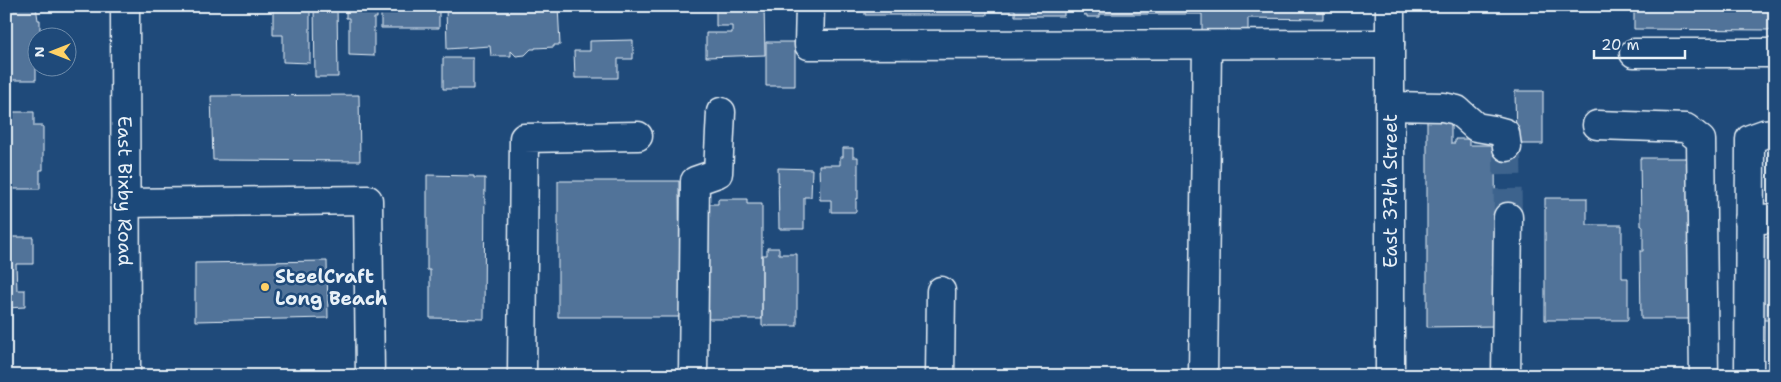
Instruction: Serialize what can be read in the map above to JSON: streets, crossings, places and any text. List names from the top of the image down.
{
  "streets": {
    "street": ["East Bixby Road", "East 37th Street"]
  },
  "places": ["SteelCraft Long Beach"],
  "scale_bar": "20 m",
  "north": "left"
}
